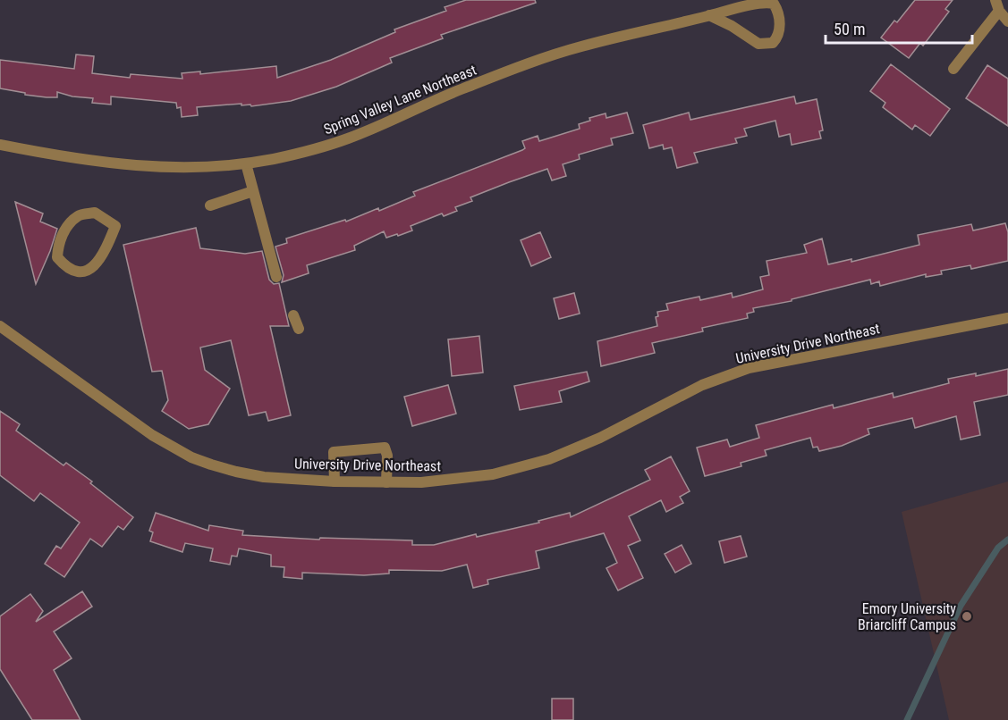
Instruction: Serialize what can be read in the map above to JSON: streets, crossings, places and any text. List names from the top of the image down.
{
  "streets": {
    "street": ["Spring Valley Lane Northeast", "University Drive Northeast"]
  },
  "places": ["Emory University Briarcliff Campus"],
  "scale_bar": "50 m"
}
